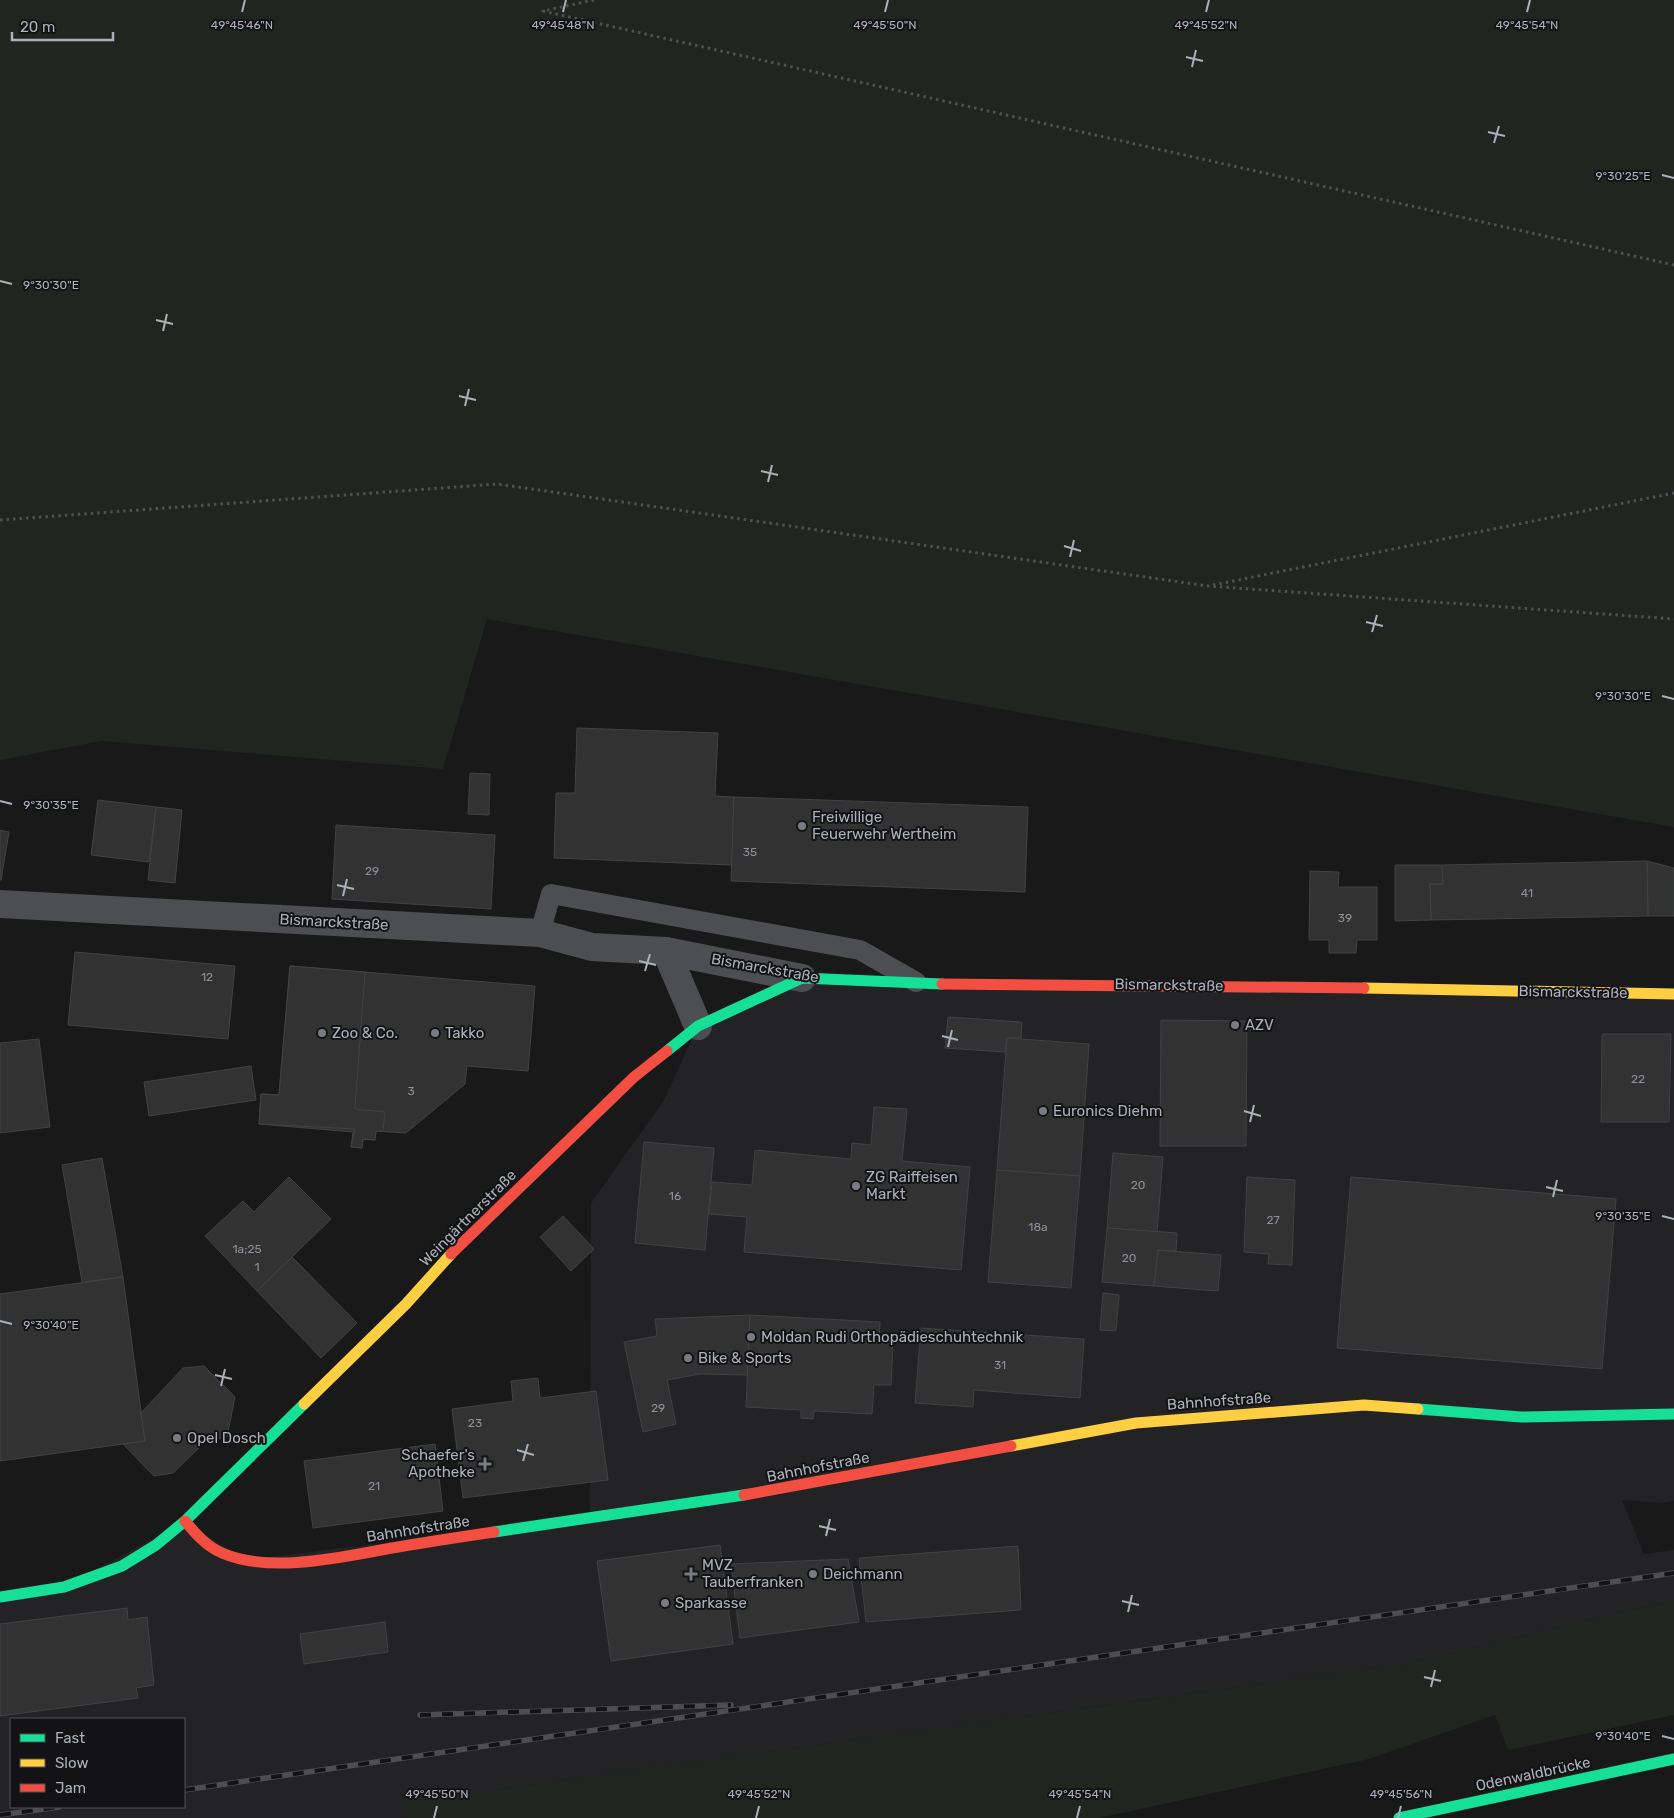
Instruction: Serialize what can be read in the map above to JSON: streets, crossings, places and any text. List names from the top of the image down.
{
  "streets": {
    "main road": [
      "Bismarckstraße",
      "Weingärtnerstraße",
      "Bahnhofstraße",
      "Odenwaldbrücke"
    ]
  },
  "crossings": [
    ["Bismarckstraße", "Weingärtnerstraße"],
    ["Weingärtnerstraße", "Bahnhofstraße"]
  ],
  "places": {
    "other": [
      "Freiwillige Feuerwehr Wertheim",
      "AZV",
      "Zoo & Co.",
      "Takko",
      "Euronics Diehm",
      "ZG Raiffeisen Markt",
      "Moldan Rudi Orthopädieschuhtechnik",
      "Bike & Sports",
      "Opel Dosch",
      "Deichmann",
      "Sparkasse"
    ],
    "health": ["Schaefer's Apotheke", "MVZ Tauberfranken"]
  },
  "house_numbers": [
    "35",
    "29",
    "41",
    "39",
    "12",
    "22",
    "3",
    "20",
    "16",
    "27",
    "18a",
    "1a;25",
    "20",
    "1",
    "31",
    "29",
    "23",
    "21"
  ],
  "legend": ["Fast", "Slow", "Jam"],
  "scale_bar": "20 m",
  "coordinates": [
    "49°45'46\"N",
    "49°45'48\"N",
    "49°45'50\"N",
    "49°45'52\"N",
    "49°45'54\"N",
    "9°30'25\"E",
    "9°30'30\"E",
    "9°30'35\"E",
    "9°30'40\"E",
    "49°45'56\"N"
  ]
}
